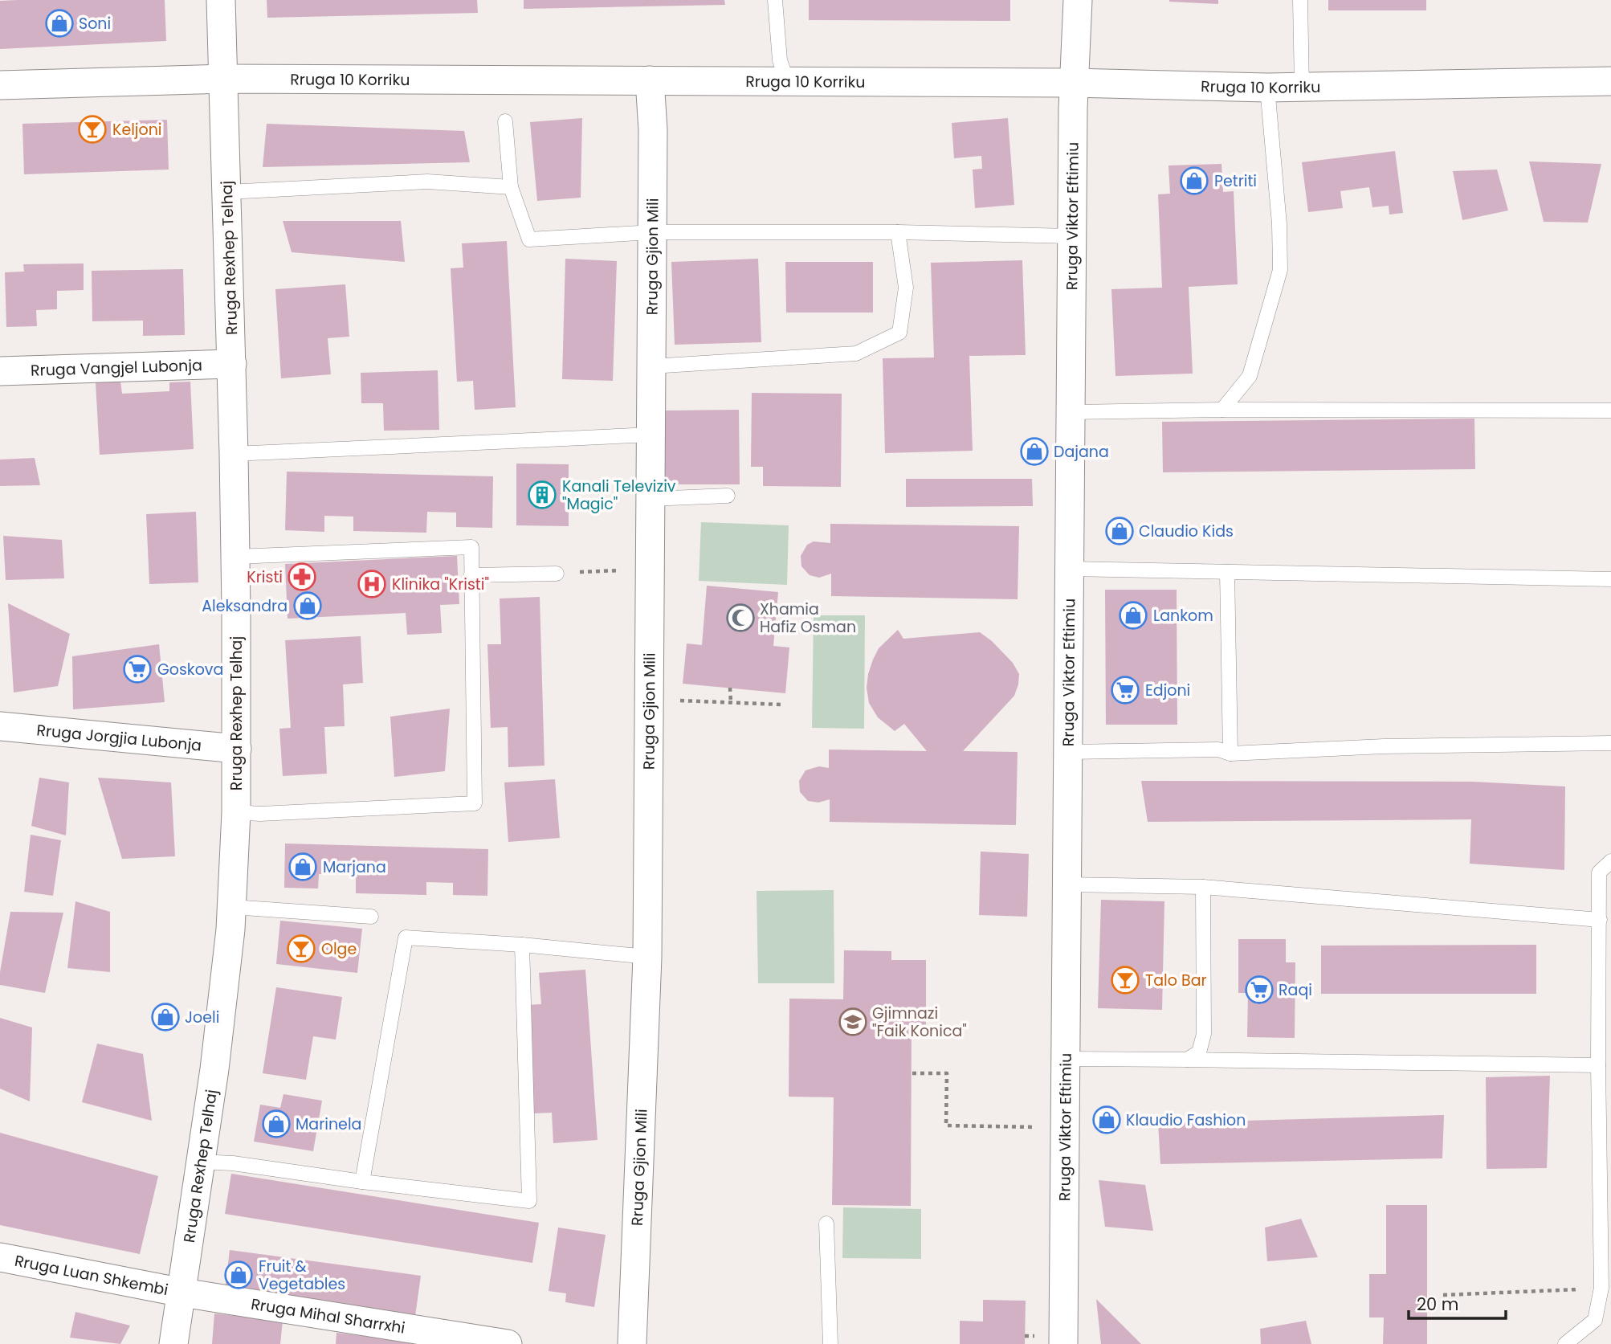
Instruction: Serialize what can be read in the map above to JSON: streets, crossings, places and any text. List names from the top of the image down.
{
  "streets": {
    "street": [
      "Rruga 10 Korriku",
      "Rruga Viktor Eftimiu",
      "Rruga Gjion Mili",
      "Rruga Rexhep Telhaj",
      "Rruga Vangjel Lubonja",
      "Rruga Jorgjia Lubonja",
      "Rruga Luan Shkembi",
      "Rruga Mihal Sharrxhi"
    ]
  },
  "crossings": [
    ["Rruga 10 Korriku", "Rruga Viktor Eftimiu"],
    ["Rruga 10 Korriku", "Rruga Gjion Mili"],
    ["Rruga 10 Korriku", "Rruga Rexhep Telhaj"],
    ["Rruga Rexhep Telhaj", "Rruga Vangjel Lubonja"],
    ["Rruga Rexhep Telhaj", "Rruga Jorgjia Lubonja"],
    ["Rruga Rexhep Telhaj", "Rruga Luan Shkembi"],
    ["Rruga Rexhep Telhaj", "Rruga Mihal Sharrxhi"],
    ["Rruga Luan Shkembi", "Rruga Mihal Sharrxhi"]
  ],
  "places": {
    "shop": [
      "Soni",
      "Petriti",
      "Dajana",
      "Claudio Kids",
      "Aleksandra",
      "Lankom",
      "Marjana",
      "Joeli",
      "Klaudio Fashion",
      "Marinela",
      "Fruit & Vegetables"
    ],
    "bar": ["Keljoni", "Olge", "Talo Bar"],
    "building": ["Kanali Televiziv \"Magic\""],
    "pharmacy": ["Kristi"],
    "hospital": ["Klinika \"Kristi\""],
    "mosque": ["Xhamia Hafiz Osman"],
    "supermarket": ["Goskova", "Edjoni", "Raqi"],
    "school or university": ["Gjimnazi \"Faik Konica\""]
  },
  "scale_bar": "20 m"
}
